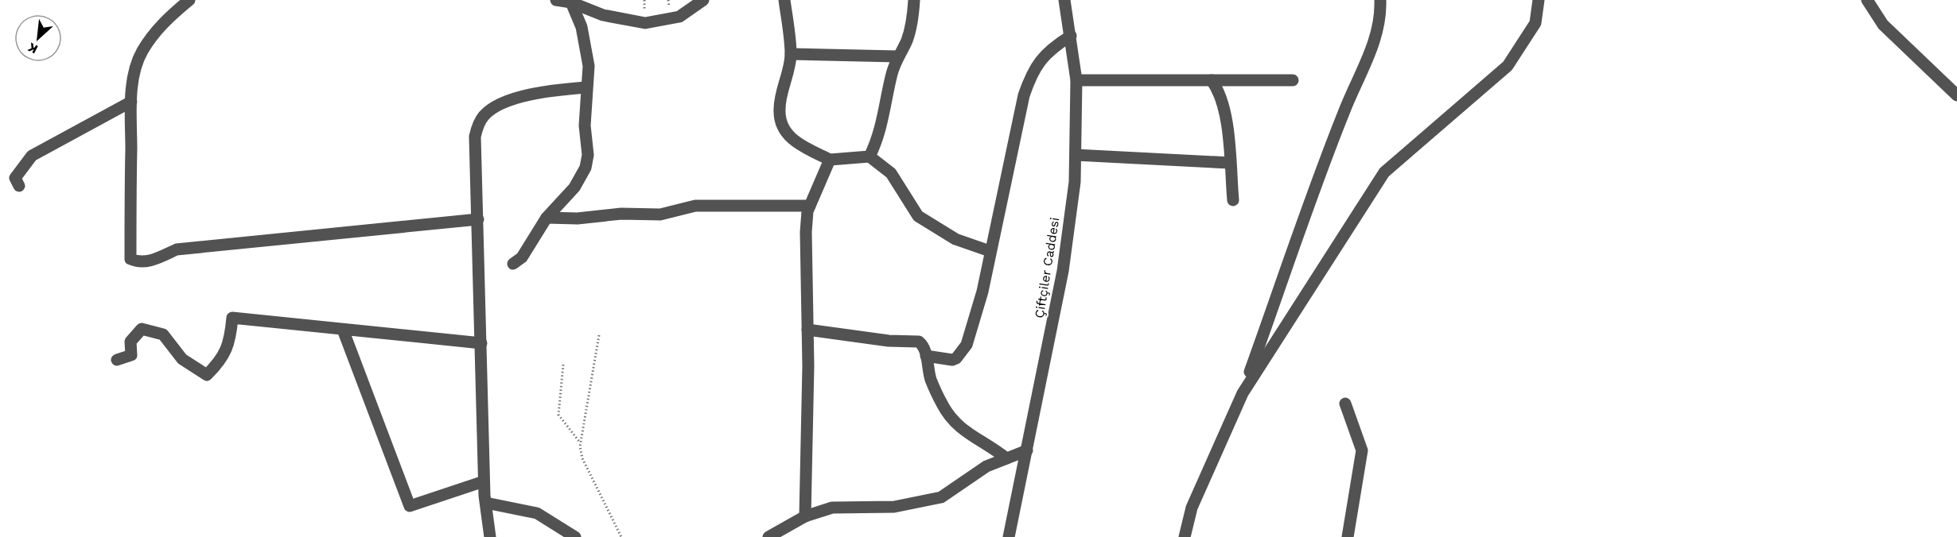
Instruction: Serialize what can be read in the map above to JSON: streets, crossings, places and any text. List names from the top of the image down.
{
  "streets": {
    "street": ["Çiftçiler Caddesi"]
  },
  "north": "bottom left"
}
